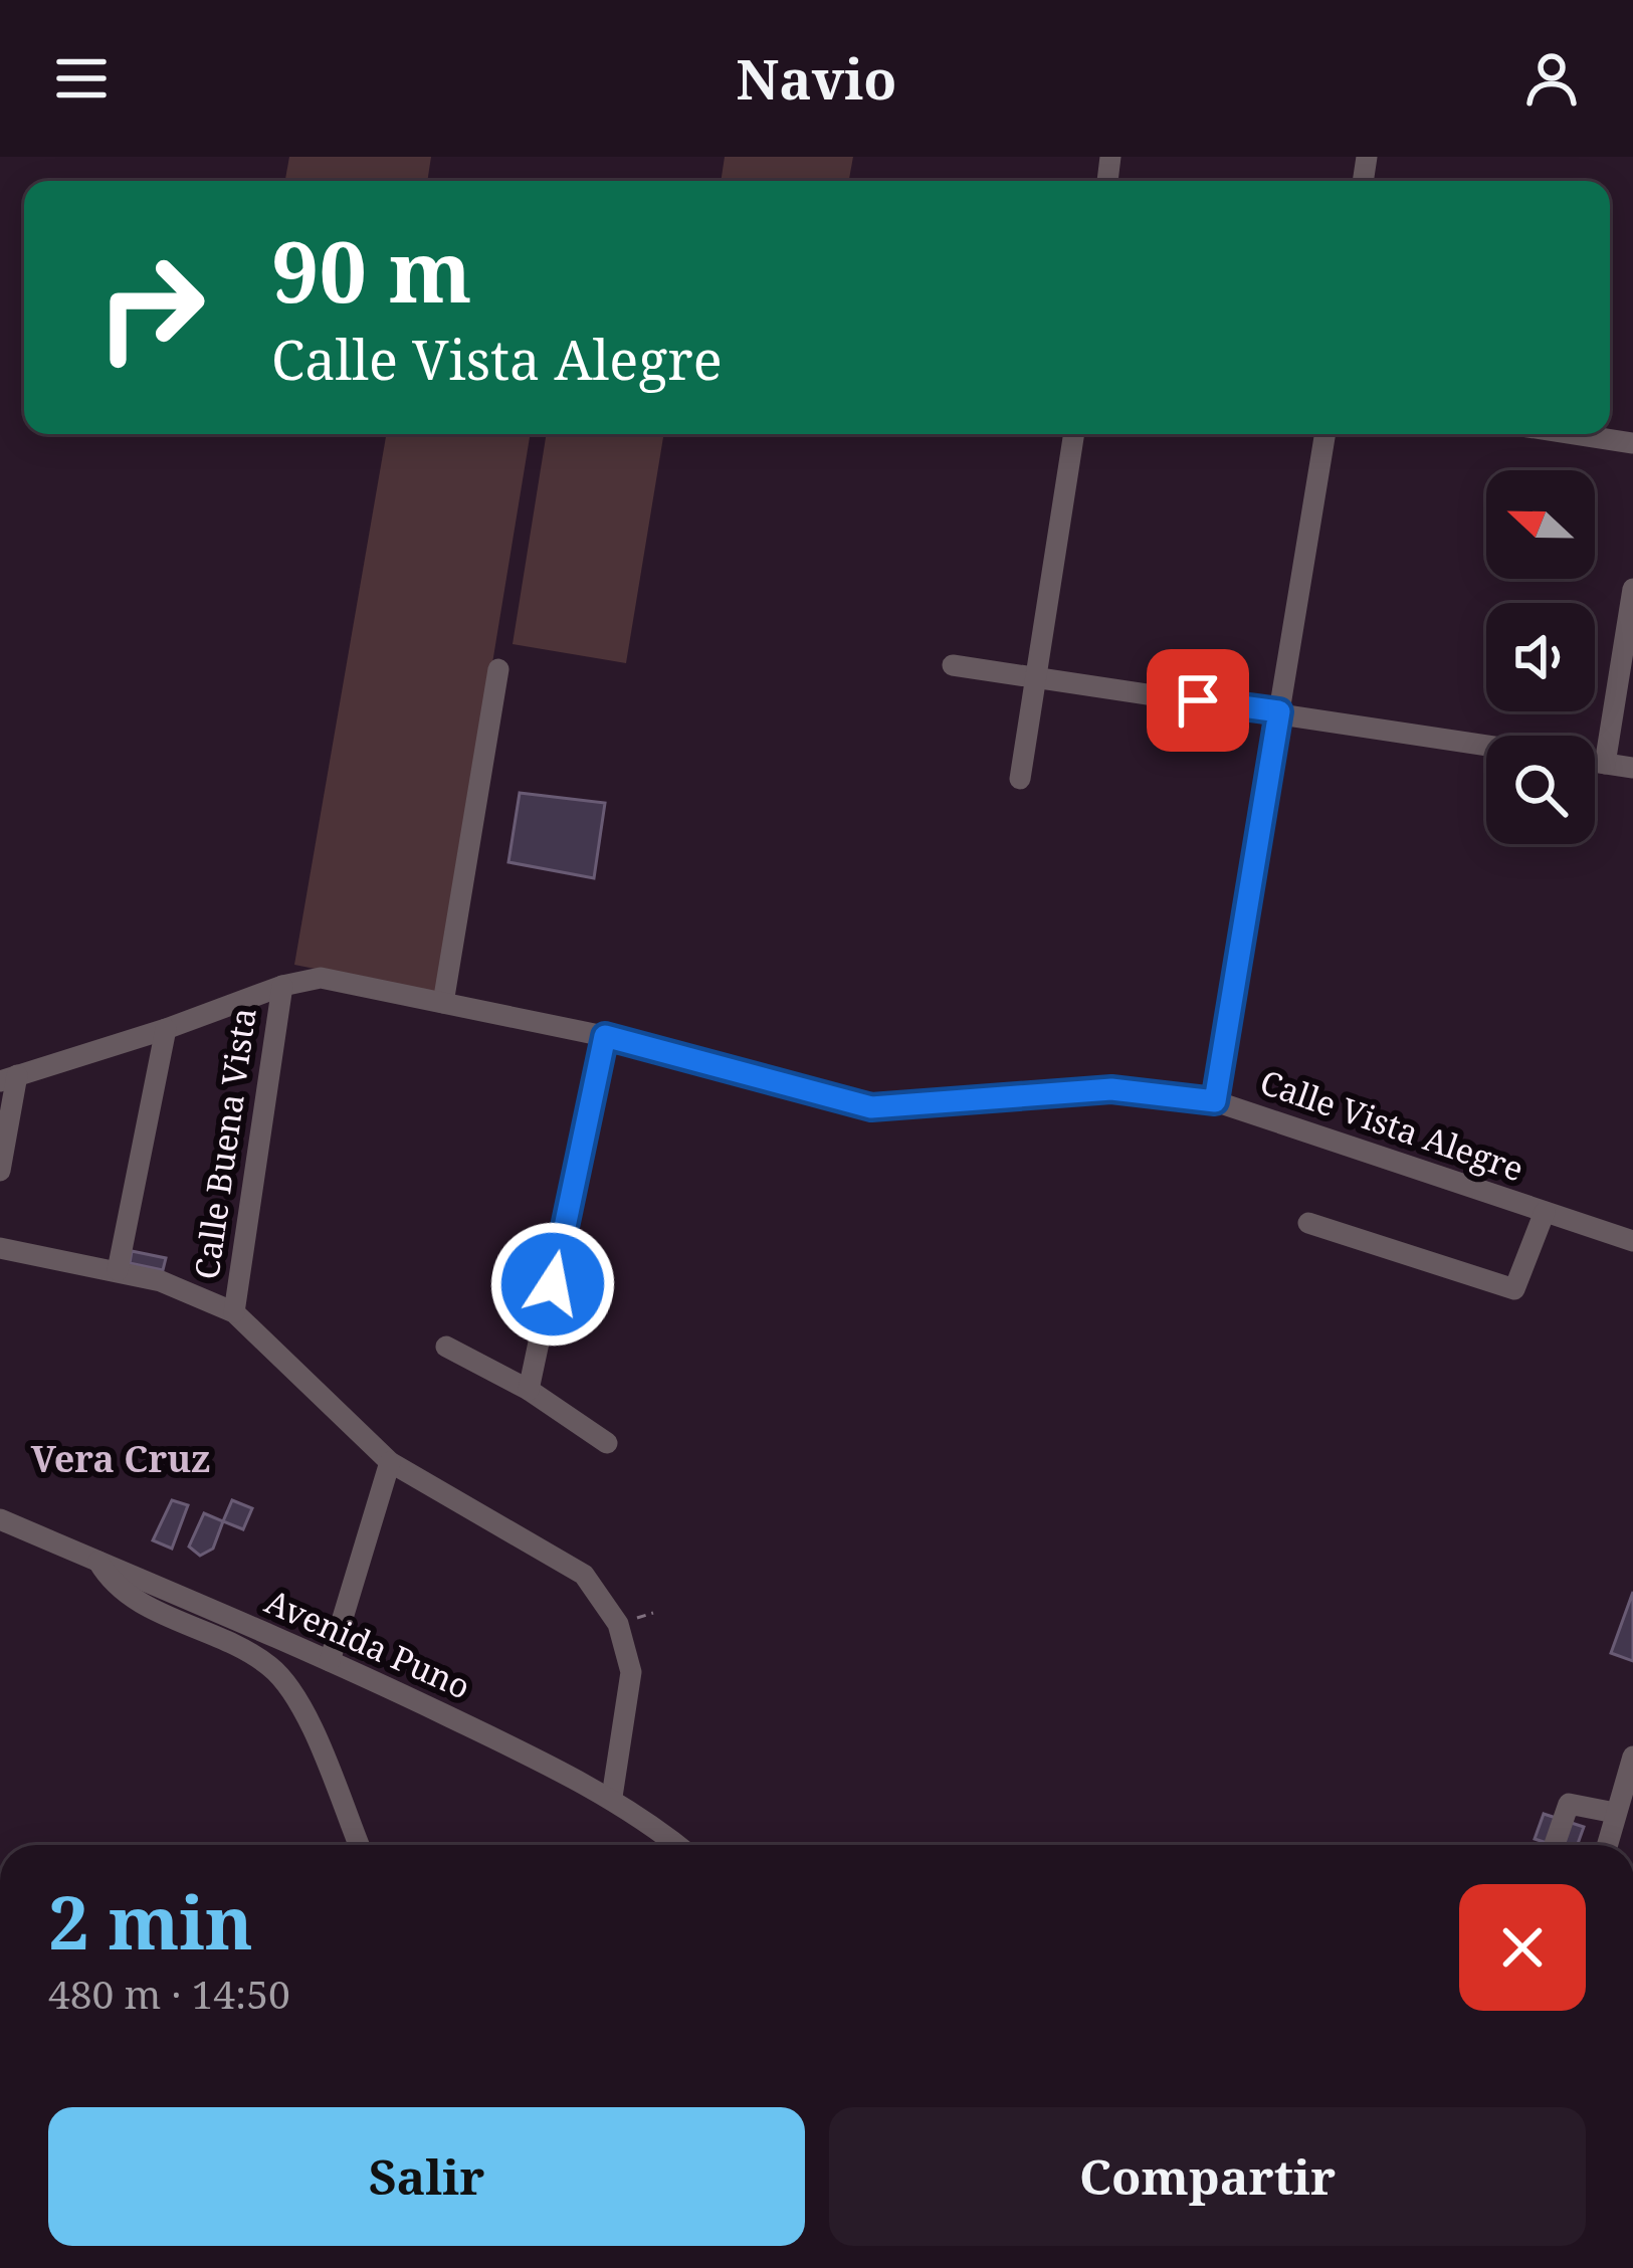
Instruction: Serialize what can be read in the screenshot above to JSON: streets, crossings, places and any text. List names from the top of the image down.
{
  "streets": {
    "street": ["Calle Vista Alegre", "Calle Buena Vista", "Avenida Puno"]
  },
  "crossings": [
    ["Calle Vista Alegre", "Calle Buena Vista"]
  ],
  "districts": ["Vera Cruz"],
  "north": "left",
  "page": {
    "header": "Navio",
    "turn": ["90 m", "Calle Vista Alegre"],
    "heading": ["2 min", "480 m · 14:50"],
    "buttons": ["Salir", "Compartir"]
  }
}
